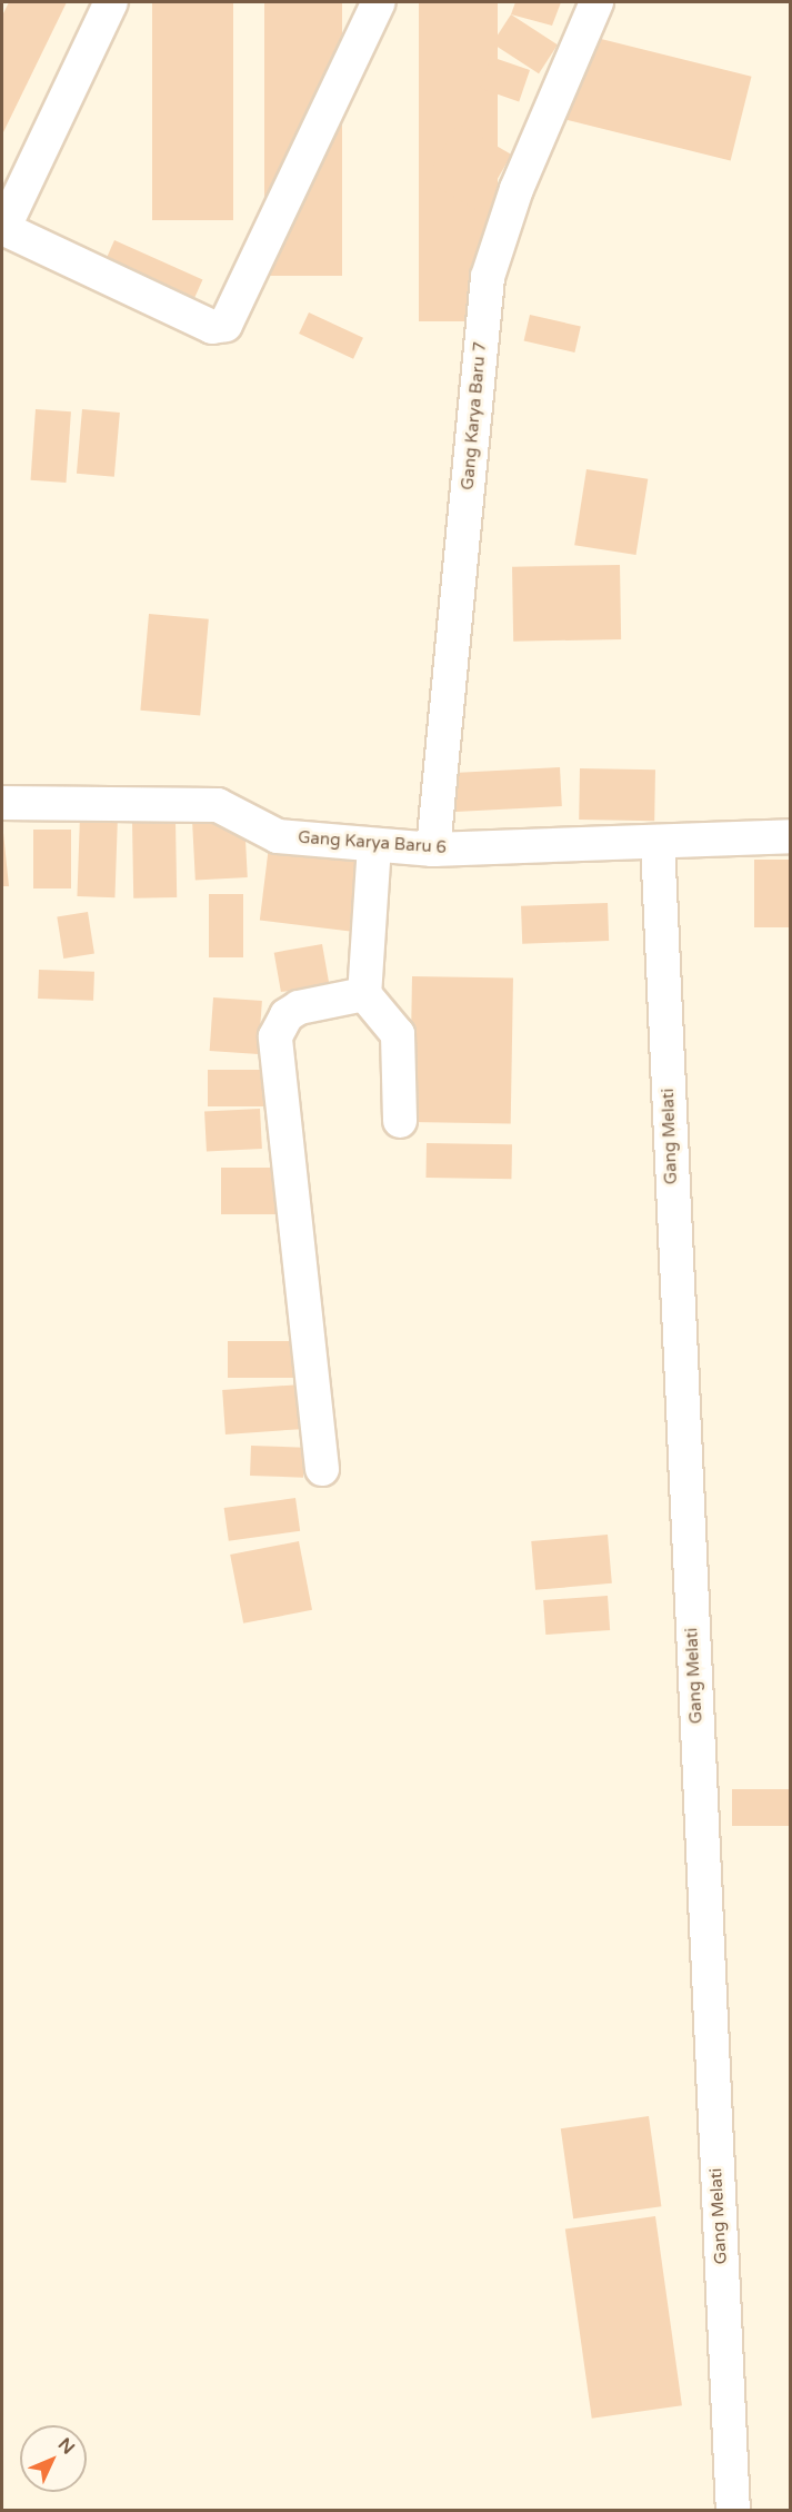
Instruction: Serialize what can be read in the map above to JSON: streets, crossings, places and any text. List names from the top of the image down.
{
  "streets": {
    "street": ["Gang Karya Baru 7", "Gang Karya Baru 6", "Gang Melati"]
  },
  "crossings": [
    ["Gang Karya Baru 7", "Gang Karya Baru 6"],
    ["Gang Karya Baru 6", "Gang Melati"]
  ],
  "north": "top right"
}
